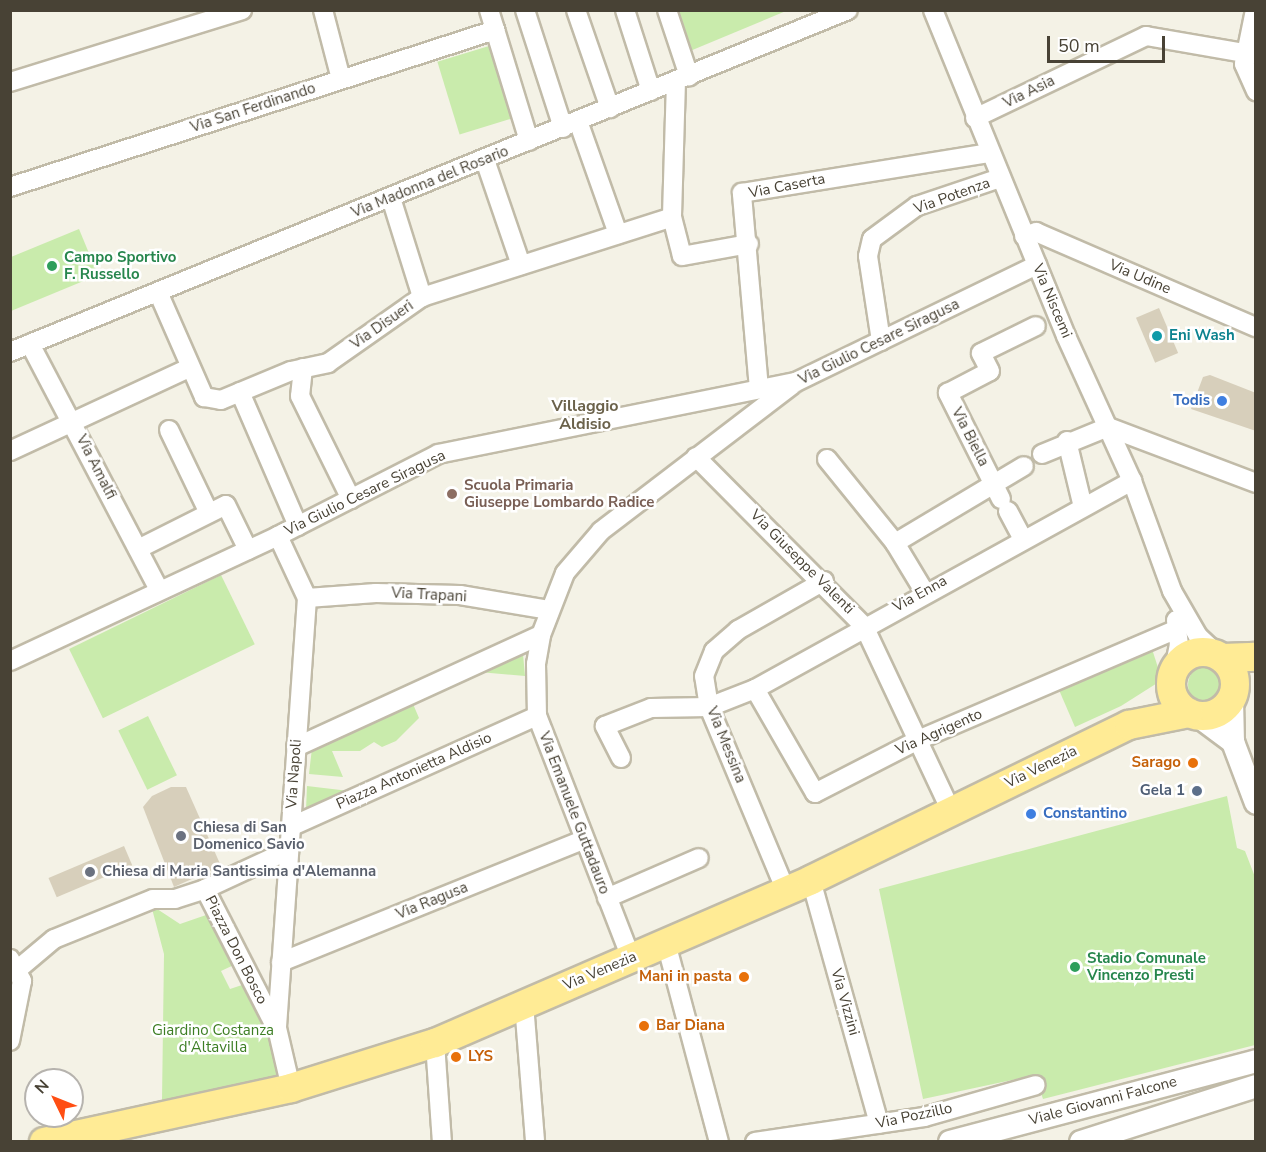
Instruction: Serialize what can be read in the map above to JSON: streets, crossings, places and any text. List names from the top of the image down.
{
  "streets": {
    "main road": ["Via Venezia"],
    "street": [
      "Via Asia",
      "Via San Ferdinando",
      "Via Madonna del Rosario",
      "Via Caserta",
      "Via Potenza",
      "Via Udine",
      "Via Niscemi",
      "Via Disueri",
      "Via Giulio Cesare Siragusa",
      "Via Biella",
      "Via Amalfi",
      "Via Giuseppe Valenti",
      "Via Enna",
      "Via Trapani",
      "Via Agrigento",
      "Via Messina",
      "Piazza Antonietta Aldisio",
      "Via Napoli",
      "Via Emanuele Guttadauro",
      "Via Ragusa",
      "Piazza Don Bosco",
      "Via Vizzini",
      "Viale Giovanni Falcone",
      "Via Pozzillo"
    ]
  },
  "crossings": [
    ["Via Asia", "Via Niscemi"],
    ["Via Madonna del Rosario", "Via Disueri"],
    ["Via Madonna del Rosario", "Via Amalfi"],
    ["Via Caserta", "Via Niscemi"],
    ["Via Caserta", "Via Giulio Cesare Siragusa"],
    ["Via Potenza", "Via Niscemi"],
    ["Via Potenza", "Via Giulio Cesare Siragusa"],
    ["Via Udine", "Via Niscemi"],
    ["Via Niscemi", "Via Giulio Cesare Siragusa"],
    ["Via Niscemi", "Via Enna"],
    ["Via Giulio Cesare Siragusa", "Via Amalfi"],
    ["Via Giulio Cesare Siragusa", "Via Napoli"],
    ["Via Giulio Cesare Siragusa", "Via Emanuele Guttadauro"],
    ["Via Biella", "Via Enna"],
    ["Via Giuseppe Valenti", "Via Enna"],
    ["Via Giuseppe Valenti", "Via Agrigento"],
    ["Via Giuseppe Valenti", "Via Messina"],
    ["Via Giuseppe Valenti", "Via Venezia"],
    ["Via Giuseppe Valenti", "Via Emanuele Guttadauro"],
    ["Via Enna", "Via Agrigento"],
    ["Via Enna", "Via Messina"],
    ["Via Trapani", "Via Napoli"],
    ["Via Trapani", "Via Emanuele Guttadauro"],
    ["Via Messina", "Via Venezia"],
    ["Via Messina", "Via Vizzini"],
    ["Via Venezia", "Via Napoli"],
    ["Via Venezia", "Via Emanuele Guttadauro"],
    ["Via Venezia", "Via Vizzini"],
    ["Piazza Antonietta Aldisio", "Via Napoli"],
    ["Piazza Antonietta Aldisio", "Via Emanuele Guttadauro"],
    ["Via Napoli", "Via Ragusa"],
    ["Via Napoli", "Piazza Don Bosco"],
    ["Via Emanuele Guttadauro", "Via Ragusa"],
    ["Via Vizzini", "Via Pozzillo"]
  ],
  "districts": ["Villaggio Aldisio"],
  "parks": ["Giardino Costanza d'Altavilla"],
  "places": [
    "Campo Sportivo F. Russello",
    "Eni Wash",
    "Todis",
    "Scuola Primaria Giuseppe Lombardo Radice",
    "Sarago",
    "Gela 1",
    "Constantino",
    "Chiesa di San Domenico Savio",
    "Chiesa di Maria Santissima d'Alemanna",
    "Stadio Comunale Vincenzo Presti",
    "Mani in pasta",
    "Bar Diana",
    "LYS"
  ],
  "scale_bar": "50 m",
  "north": "top left"
}
